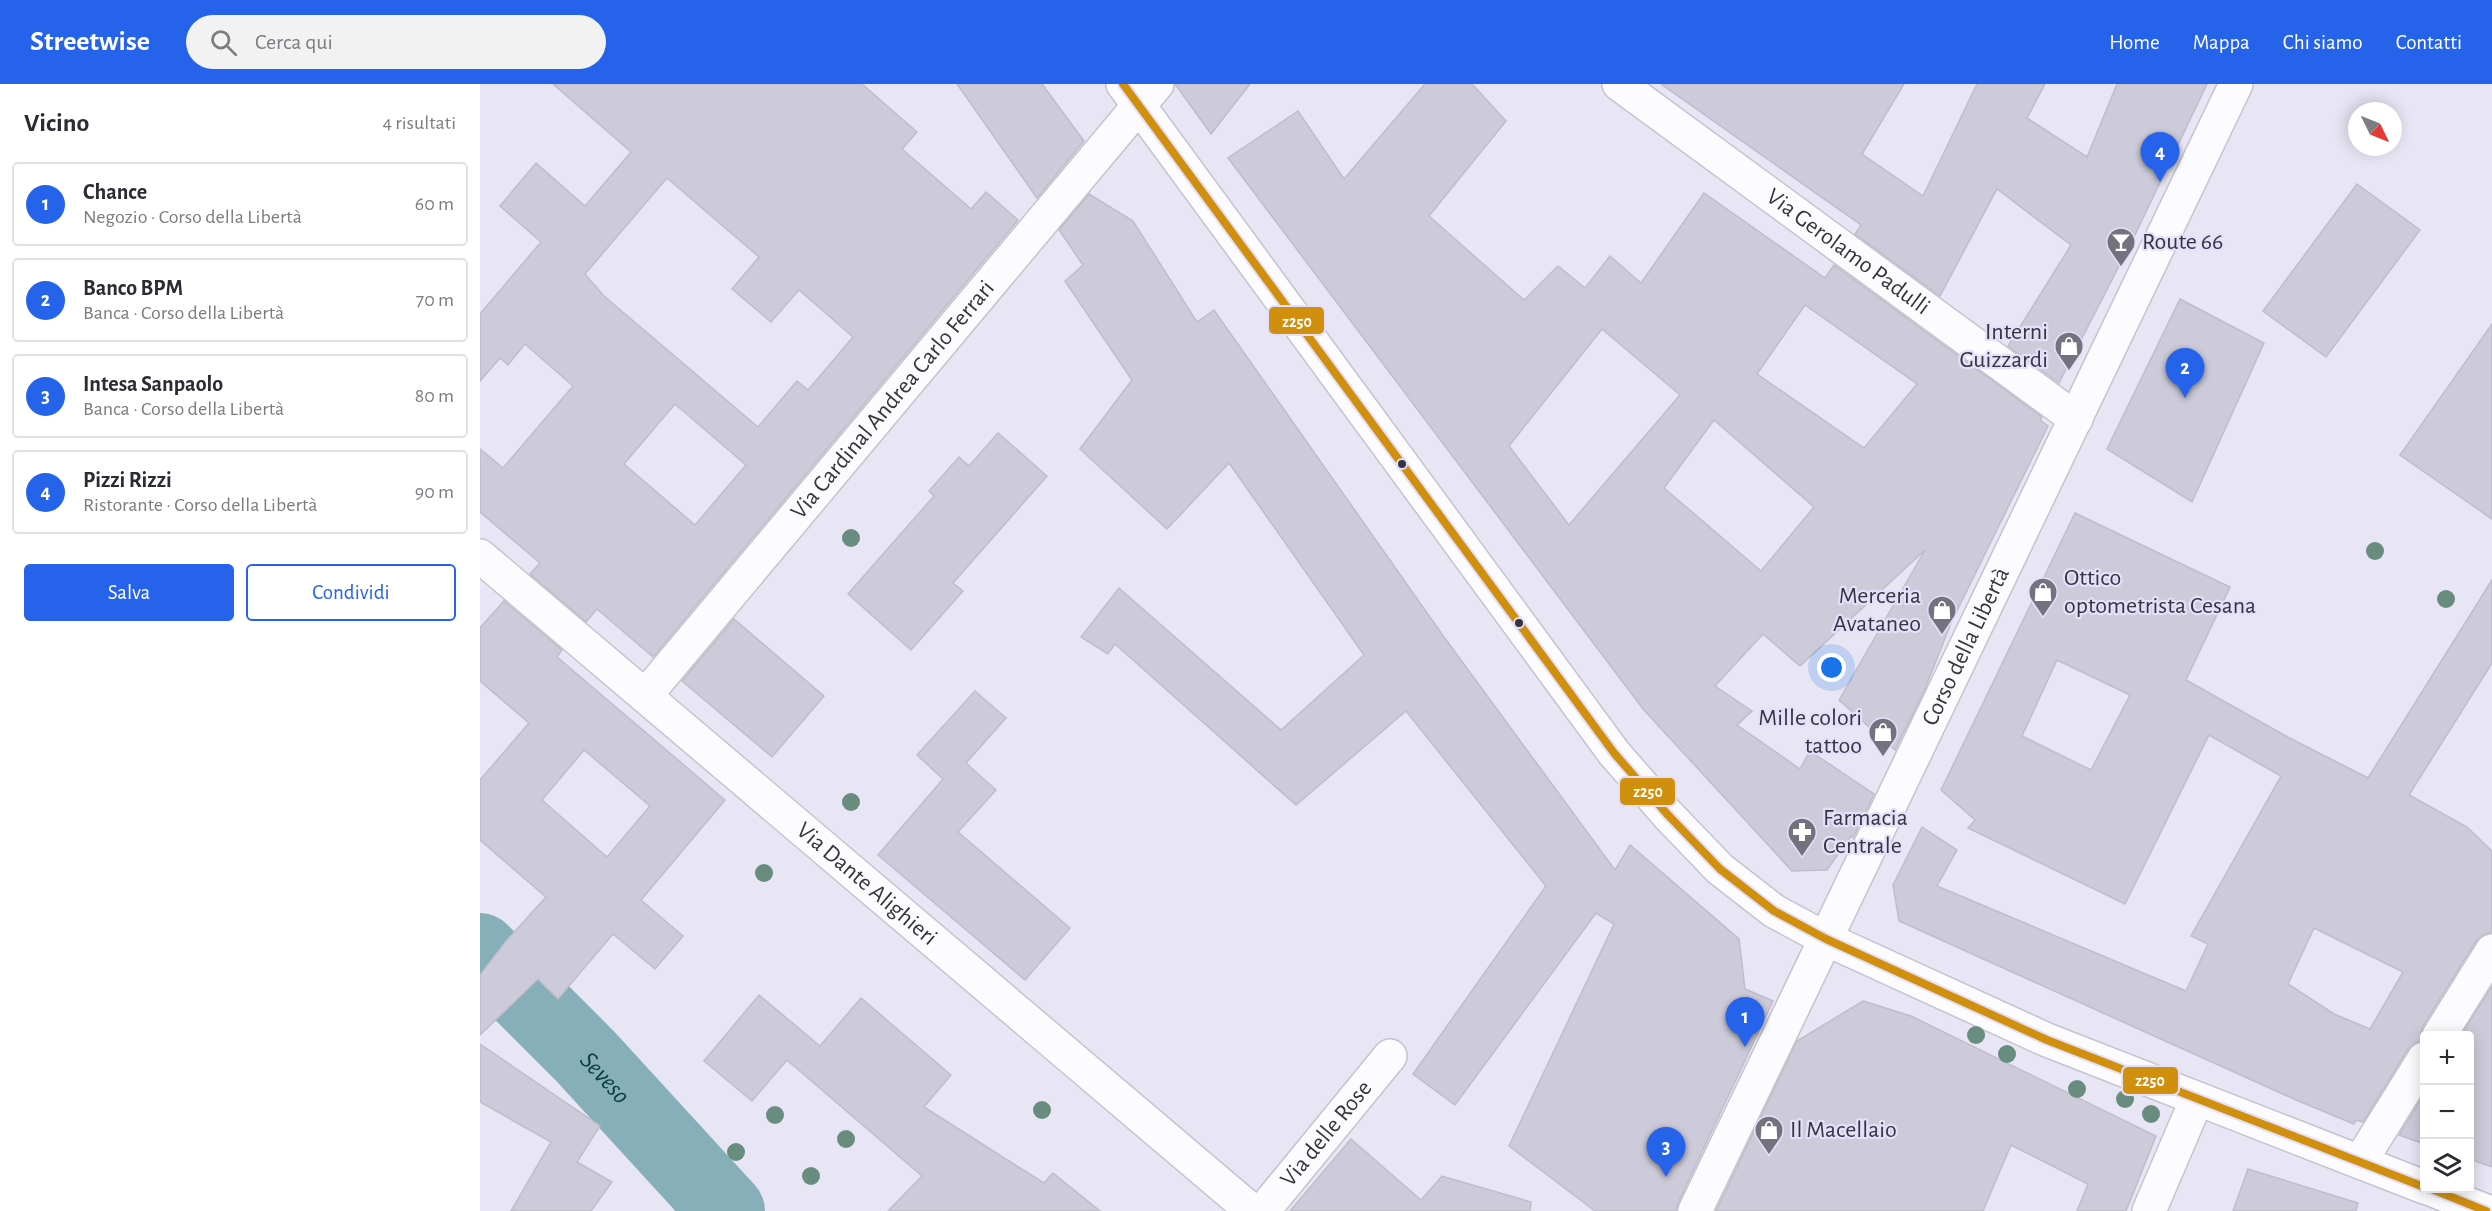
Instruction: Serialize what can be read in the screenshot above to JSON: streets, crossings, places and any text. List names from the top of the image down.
{
  "streets": {
    "street": [
      "Via Gerolamo Padulli",
      "Via Cardinal Andrea Carlo Ferrari",
      "Corso della Libertà",
      "Via Dante Alighieri",
      "Via delle Rose"
    ]
  },
  "crossings": [
    ["Via Gerolamo Padulli", "Corso della Libertà"],
    ["Via Cardinal Andrea Carlo Ferrari", "Via Dante Alighieri"]
  ],
  "water": ["Seveso"],
  "places": {
    "bar": ["Route 66"],
    "shop": [
      "Interni Guizzardi",
      "Ottico optometrista Cesana",
      "Merceria Avataneo",
      "Mille colori tattoo",
      "Il Macellaio"
    ],
    "pharmacy": ["Farmacia Centrale"]
  },
  "lines": ["transit line z250"],
  "north": "bottom right",
  "page": {
    "header": "Streetwise",
    "search": "Cerca qui",
    "nav": [
      "Home",
      "Mappa",
      "Chi siamo",
      "Contatti"
    ],
    "heading": ["Vicino", "4 risultati"],
    "pins": [
      "4",
      "2",
      "1",
      "3"
    ],
    "list": [
      {
        "mark": "1",
        "name": "Chance",
        "note": "Negozio · Corso della Libertà",
        "value": "60 m"
      },
      {
        "mark": "2",
        "name": "Banco BPM",
        "note": "Banca · Corso della Libertà",
        "value": "70 m"
      },
      {
        "mark": "3",
        "name": "Intesa Sanpaolo",
        "note": "Banca · Corso della Libertà",
        "value": "80 m"
      },
      {
        "mark": "4",
        "name": "Pizzi Rizzi",
        "note": "Ristorante · Corso della Libertà",
        "value": "90 m"
      }
    ],
    "buttons": ["Salva", "Condividi"],
    "map_buttons": ["+", "−"]
  }
}
